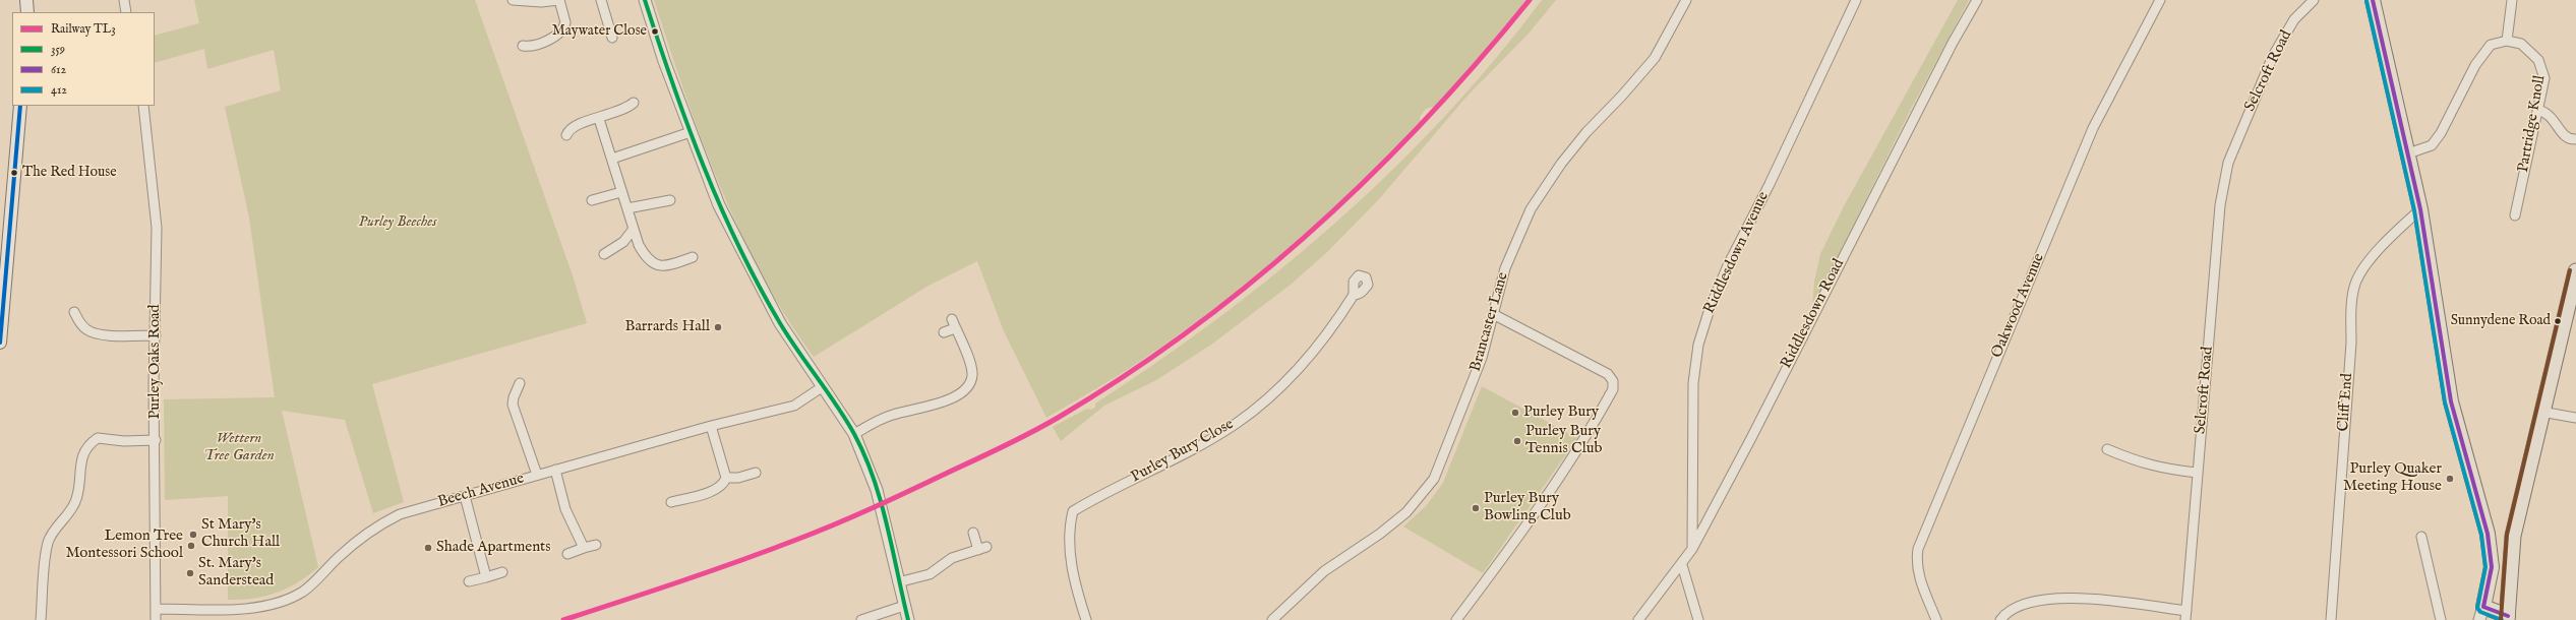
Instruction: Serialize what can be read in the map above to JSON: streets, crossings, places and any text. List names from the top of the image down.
{
  "streets": {
    "street": [
      "Selcroft Road",
      "Partridge Knoll",
      "Riddlesdown Avenue",
      "Oakwood Avenue",
      "Riddlesdown Road",
      "Brancaster Lane",
      "Purley Oaks Road",
      "Cliff End",
      "Purley Bury Close",
      "Beech Avenue"
    ]
  },
  "crossings": [
    ["Riddlesdown Avenue", "Riddlesdown Road"],
    ["Purley Oaks Road", "Beech Avenue"]
  ],
  "parks": ["Purley Beeches", "Wettern Tree Garden"],
  "places": [
    "Maywater Close",
    "The Red House",
    "Sunnydene Road",
    "Barrards Hall",
    "Purley Bury",
    "Purley Bury Tennis Club",
    "Purley Quaker Meeting House",
    "Purley Bury Bowling Club",
    "St Mary's Church Hall",
    "Lemon Tree Montessori School",
    "Shade Apartments",
    "St. Mary's Sanderstead"
  ],
  "lines": [
    "rail line TL3",
    "transit line 359",
    "transit line 612",
    "transit line 412"
  ],
  "legend": [
    "Railway TL3",
    "359",
    "612",
    "412"
  ]
}
